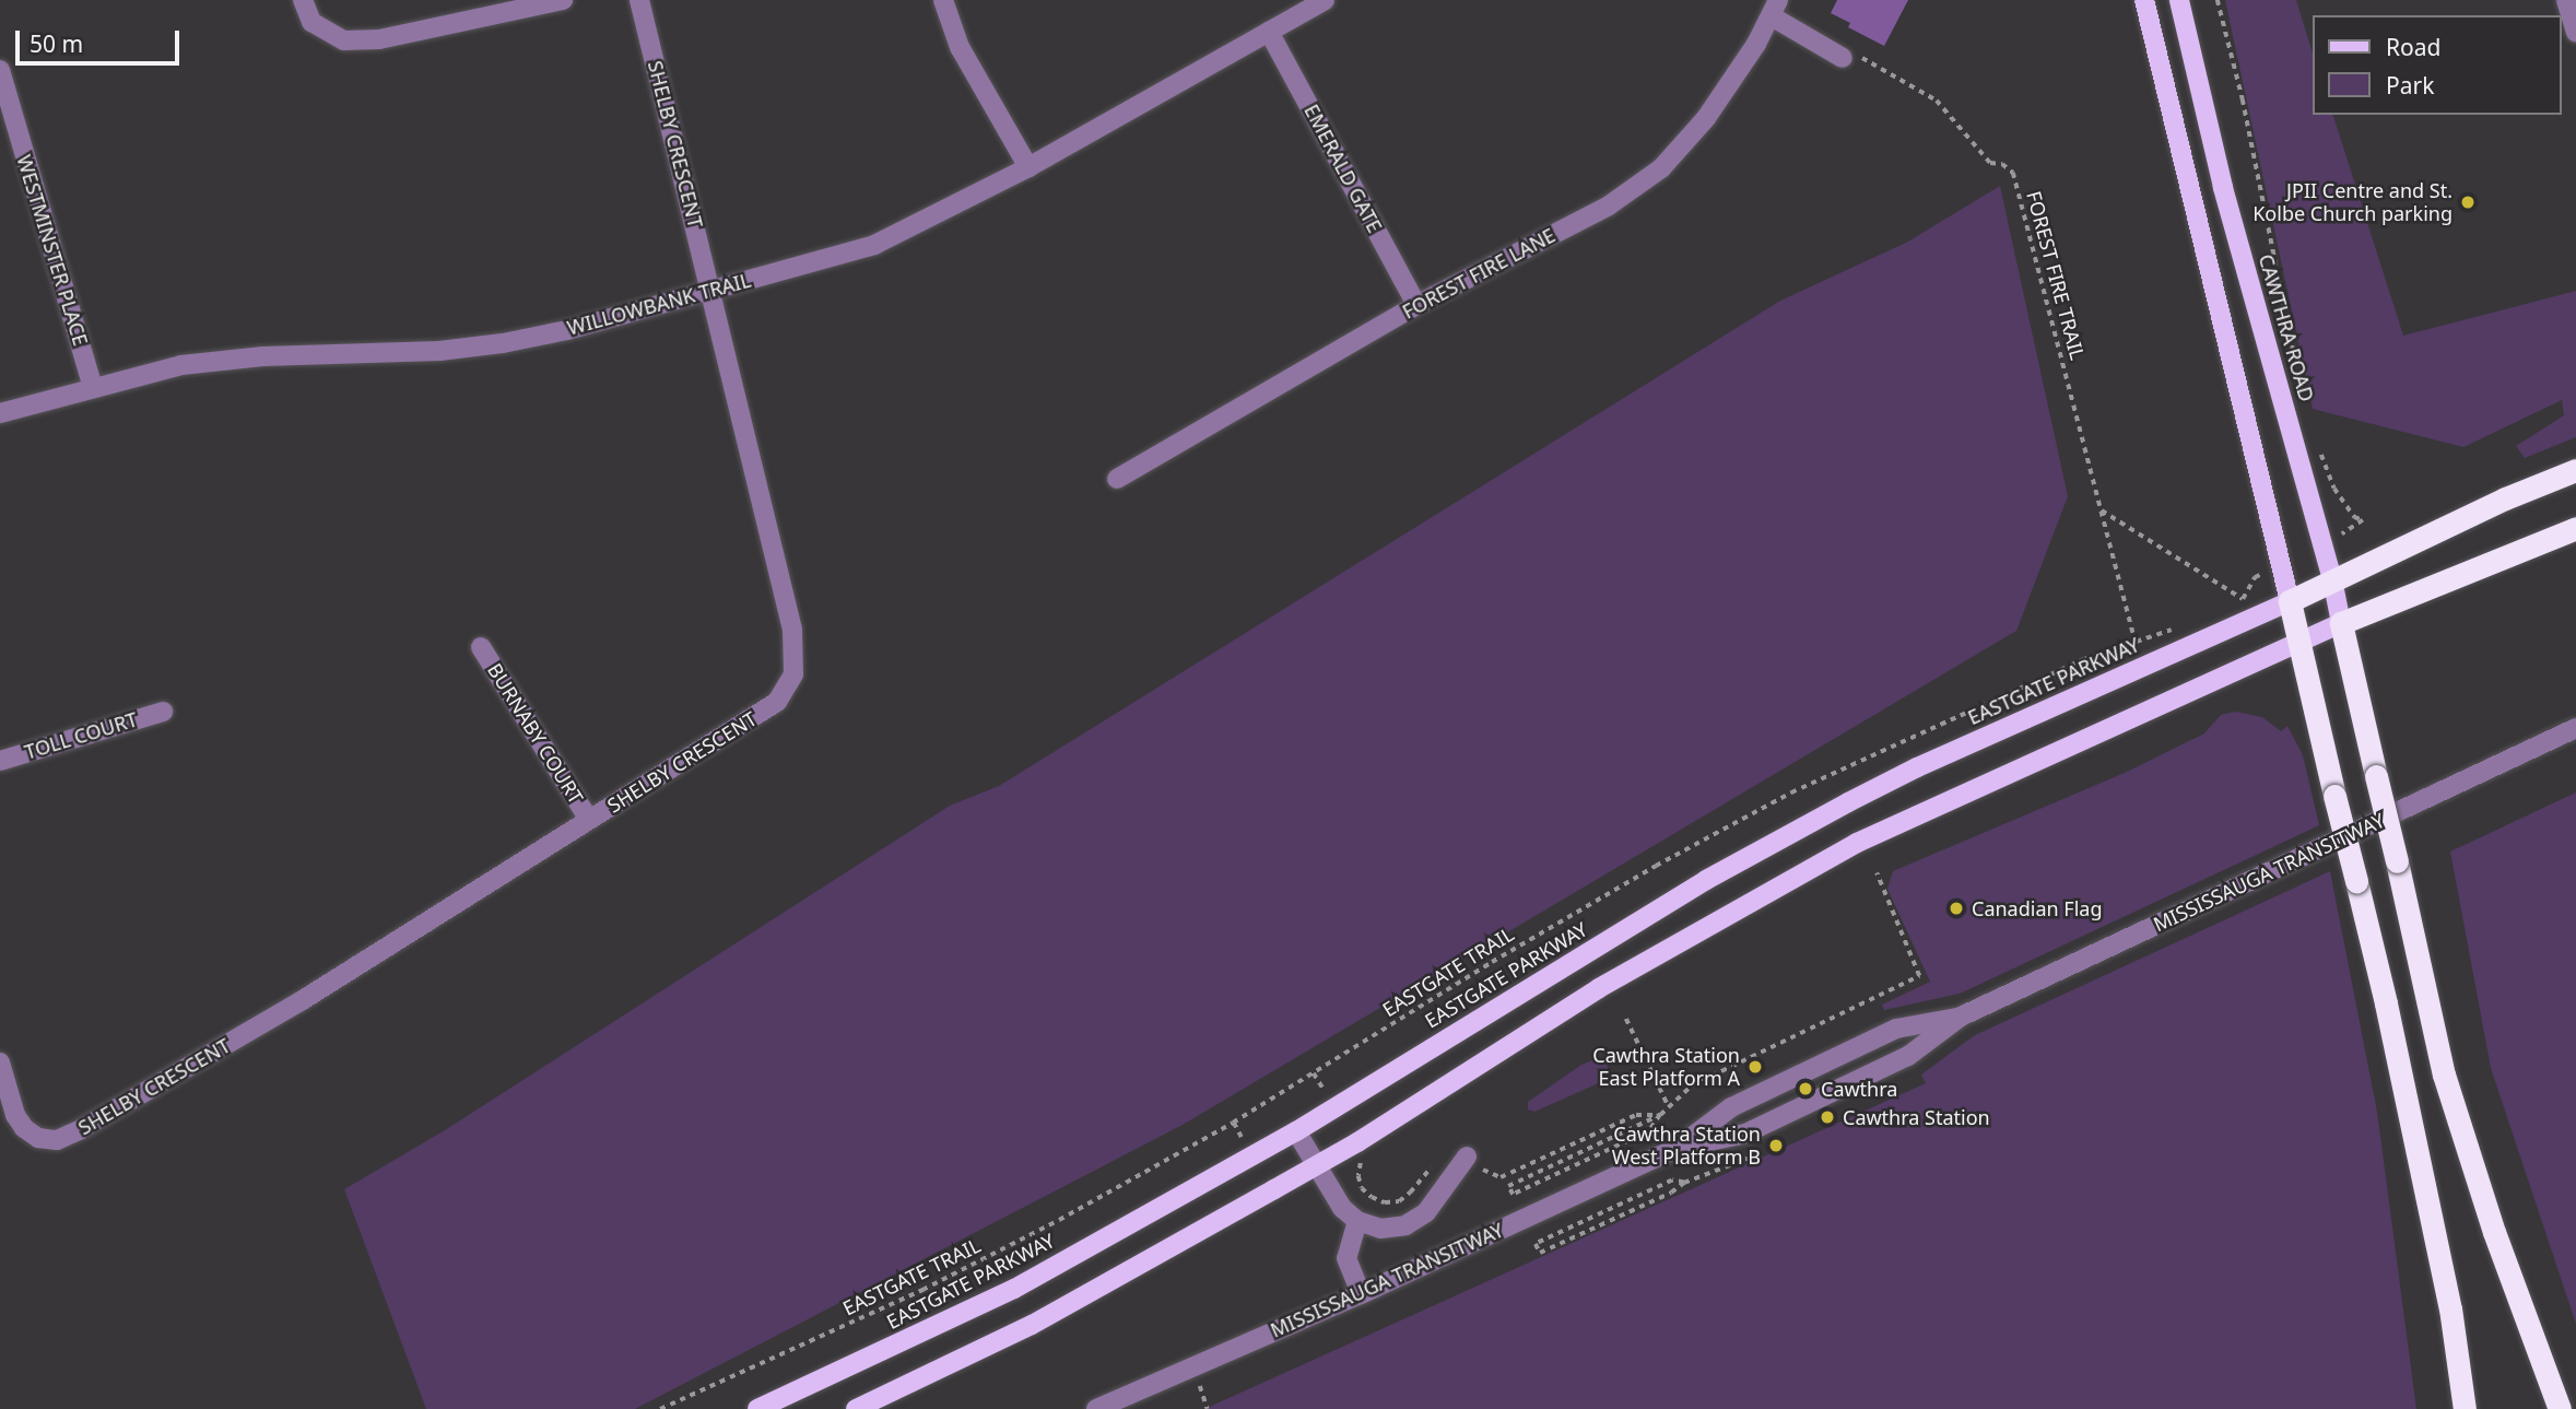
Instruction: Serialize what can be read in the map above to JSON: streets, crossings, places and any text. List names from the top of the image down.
{
  "streets": {
    "main road": ["CAWTHRA ROAD", "EASTGATE PARKWAY"],
    "street": [
      "SHELBY CRESCENT",
      "EMERALD GATE",
      "WESTMINSTER PLACE",
      "FOREST FIRE LANE",
      "WILLOWBANK TRAIL",
      "BURNABY COURT",
      "TOLL COURT",
      "MISSISSAUGA TRANSITWAY"
    ],
    "path": ["FOREST FIRE TRAIL", "EASTGATE TRAIL"]
  },
  "crossings": [
    ["SHELBY CRESCENT", "WILLOWBANK TRAIL"],
    ["SHELBY CRESCENT", "BURNABY COURT"],
    ["EMERALD GATE", "FOREST FIRE LANE"],
    ["EMERALD GATE", "WILLOWBANK TRAIL"],
    ["WESTMINSTER PLACE", "WILLOWBANK TRAIL"],
    ["FOREST FIRE TRAIL", "EASTGATE TRAIL"]
  ],
  "places": [
    "JPII Centre and St. Kolbe Church parking",
    "Canadian Flag",
    "Cawthra Station East Platform A",
    "Cawthra",
    "Cawthra Station",
    "Cawthra Station West Platform B"
  ],
  "legend": ["Road", "Park"],
  "scale_bar": "50 m"
}
